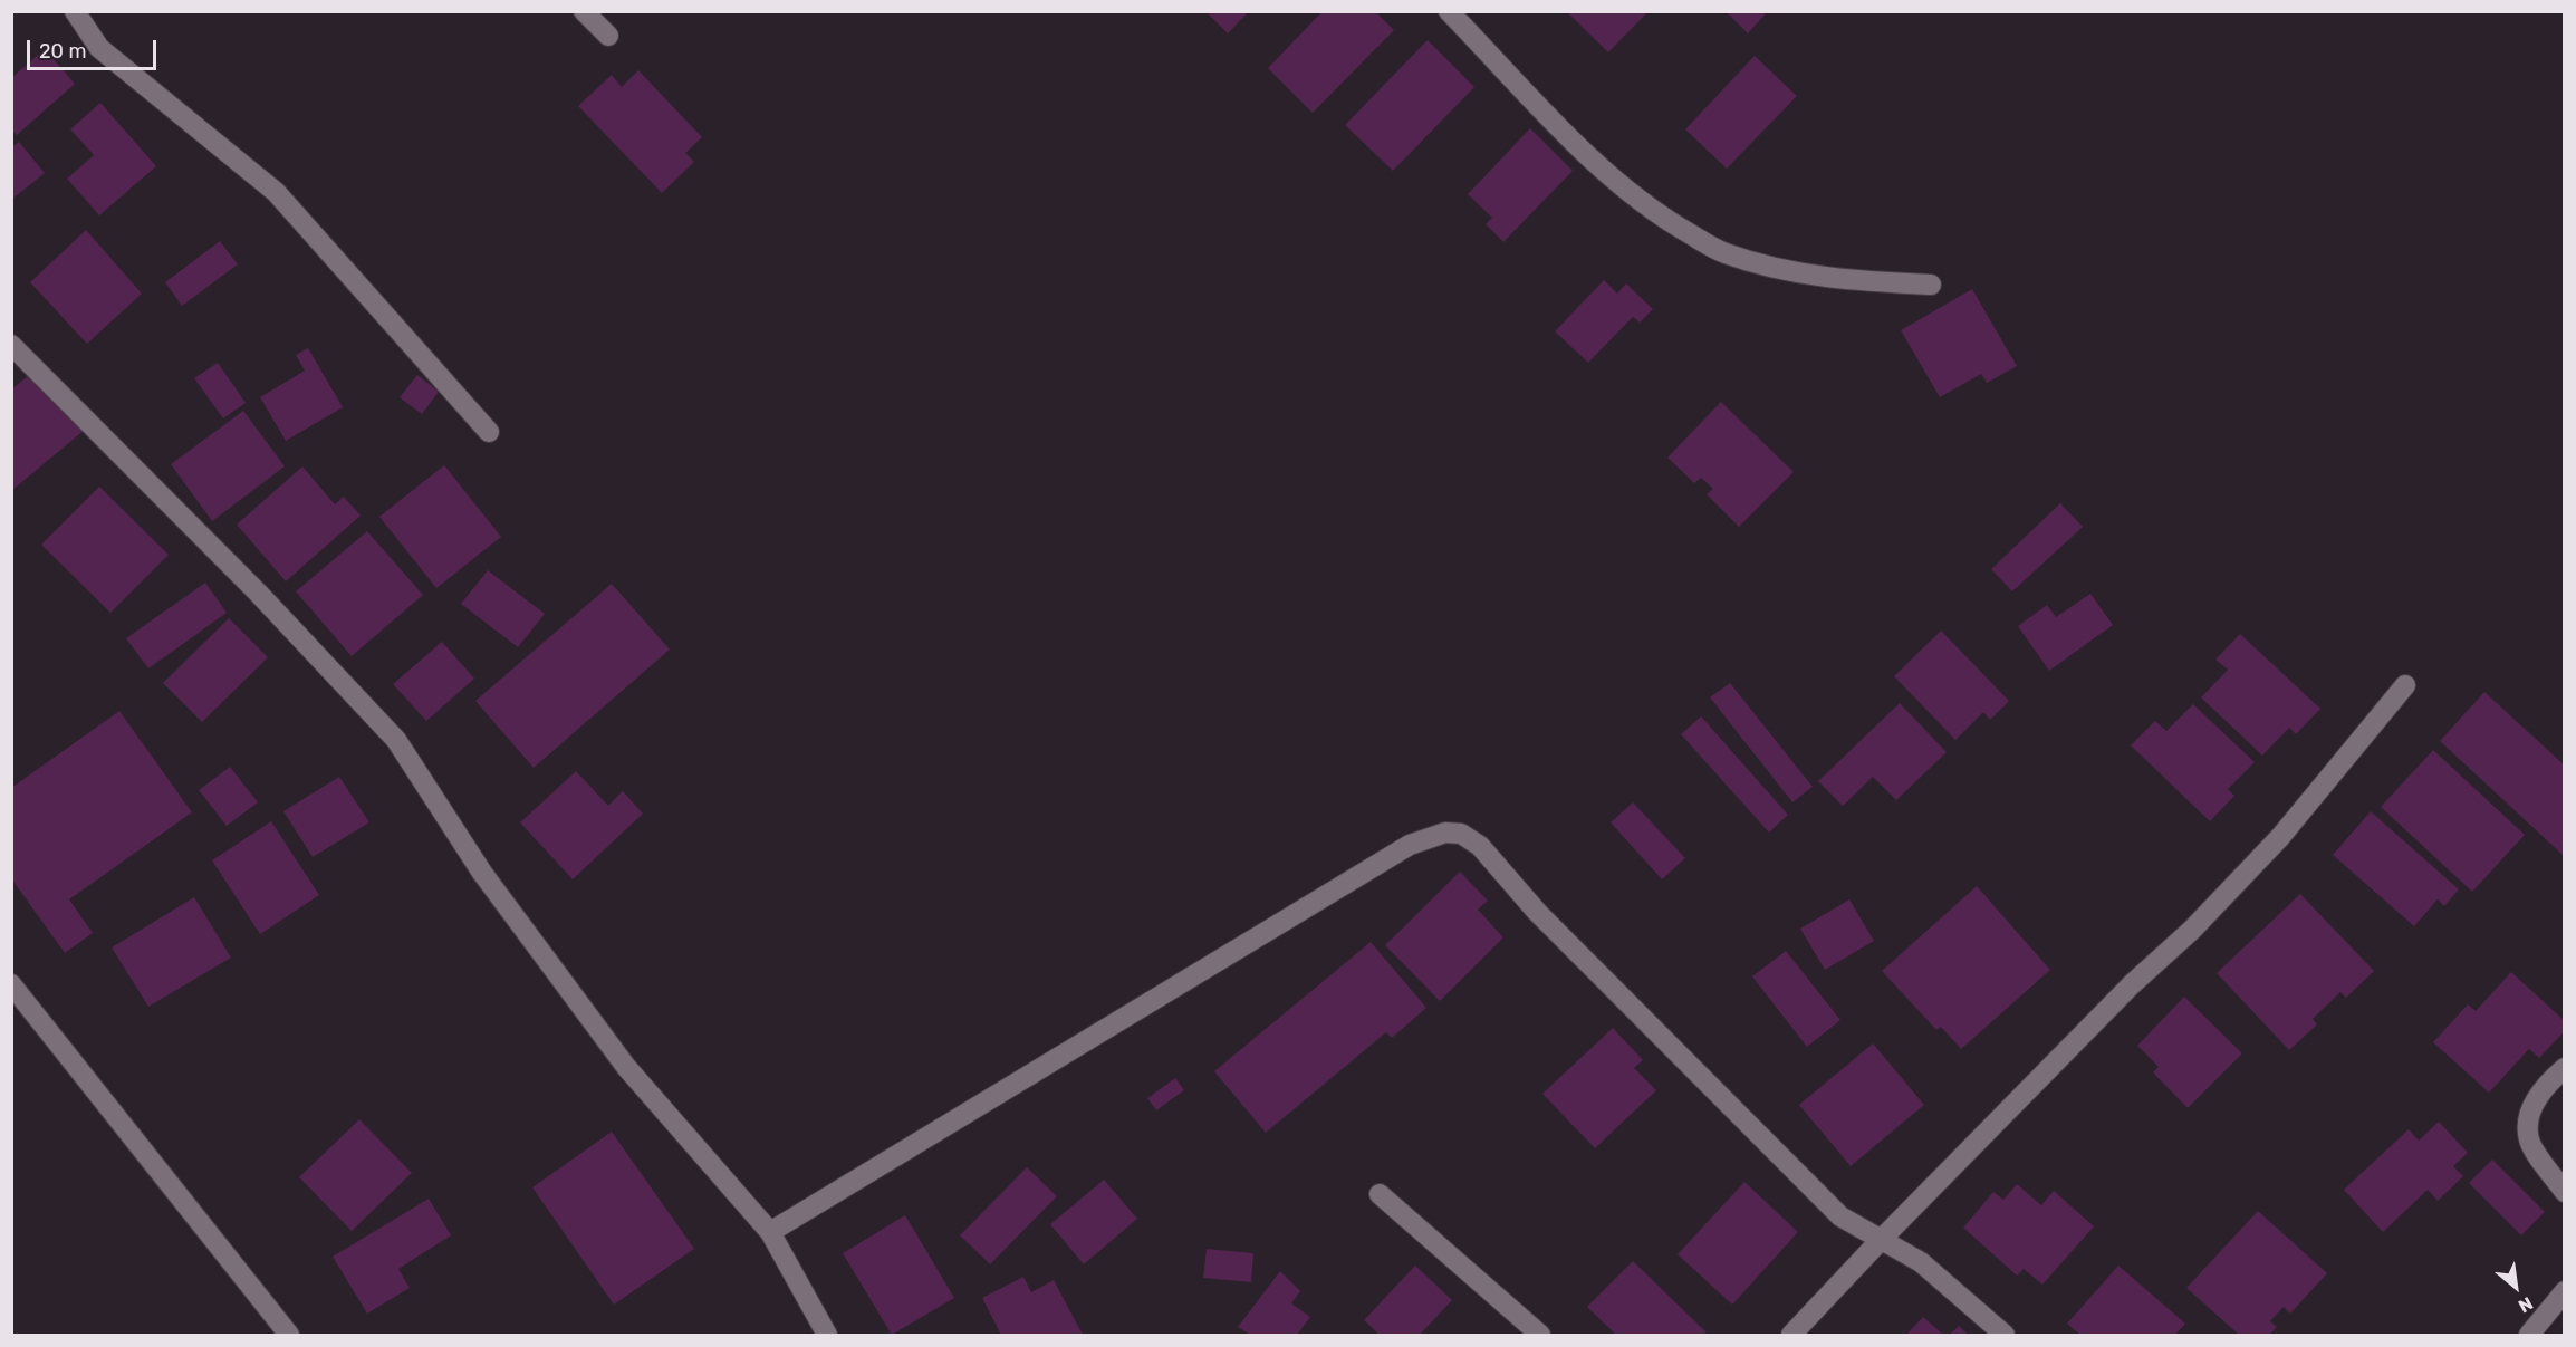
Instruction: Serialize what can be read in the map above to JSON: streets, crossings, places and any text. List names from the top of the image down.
{
  "scale_bar": "20 m",
  "north": "bottom right"
}
